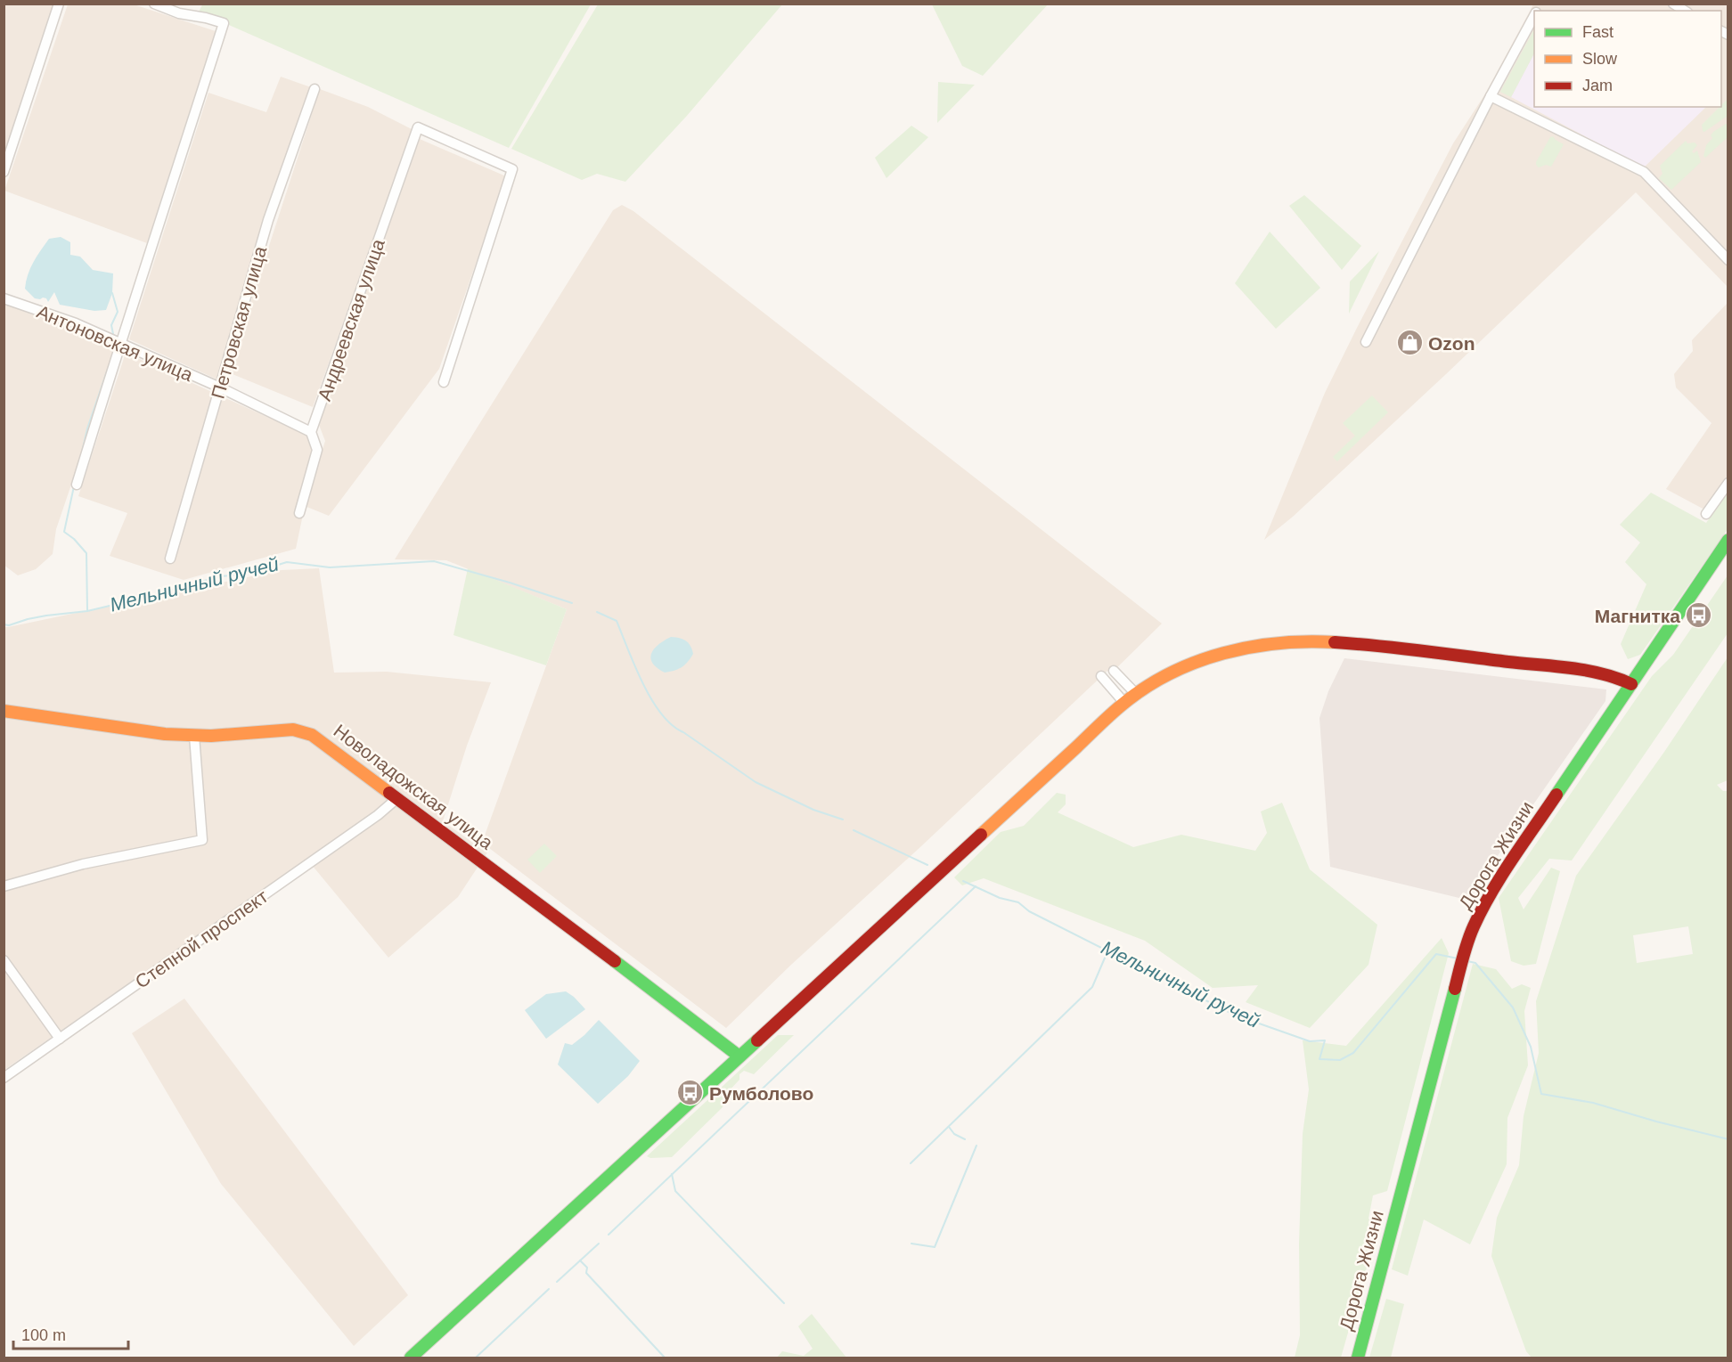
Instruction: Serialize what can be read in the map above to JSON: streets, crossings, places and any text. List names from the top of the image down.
{
  "streets": {
    "main road": ["Новоладожская улица", "Дорога Жизни"],
    "street": [
      "Андреевская улица",
      "Петровская улица",
      "Антоновская улица",
      "Степной проспект"
    ]
  },
  "crossings": [
    ["Андреевская улица", "Антоновская улица"],
    ["Петровская улица", "Антоновская улица"],
    ["Новоладожская улица", "Степной проспект"]
  ],
  "water": ["Мельничный ручей"],
  "places": {
    "shop": ["Ozon"],
    "bus stop": ["Магнитка", "Румболово"]
  },
  "legend": ["Fast", "Slow", "Jam"],
  "scale_bar": "100 m"
}
